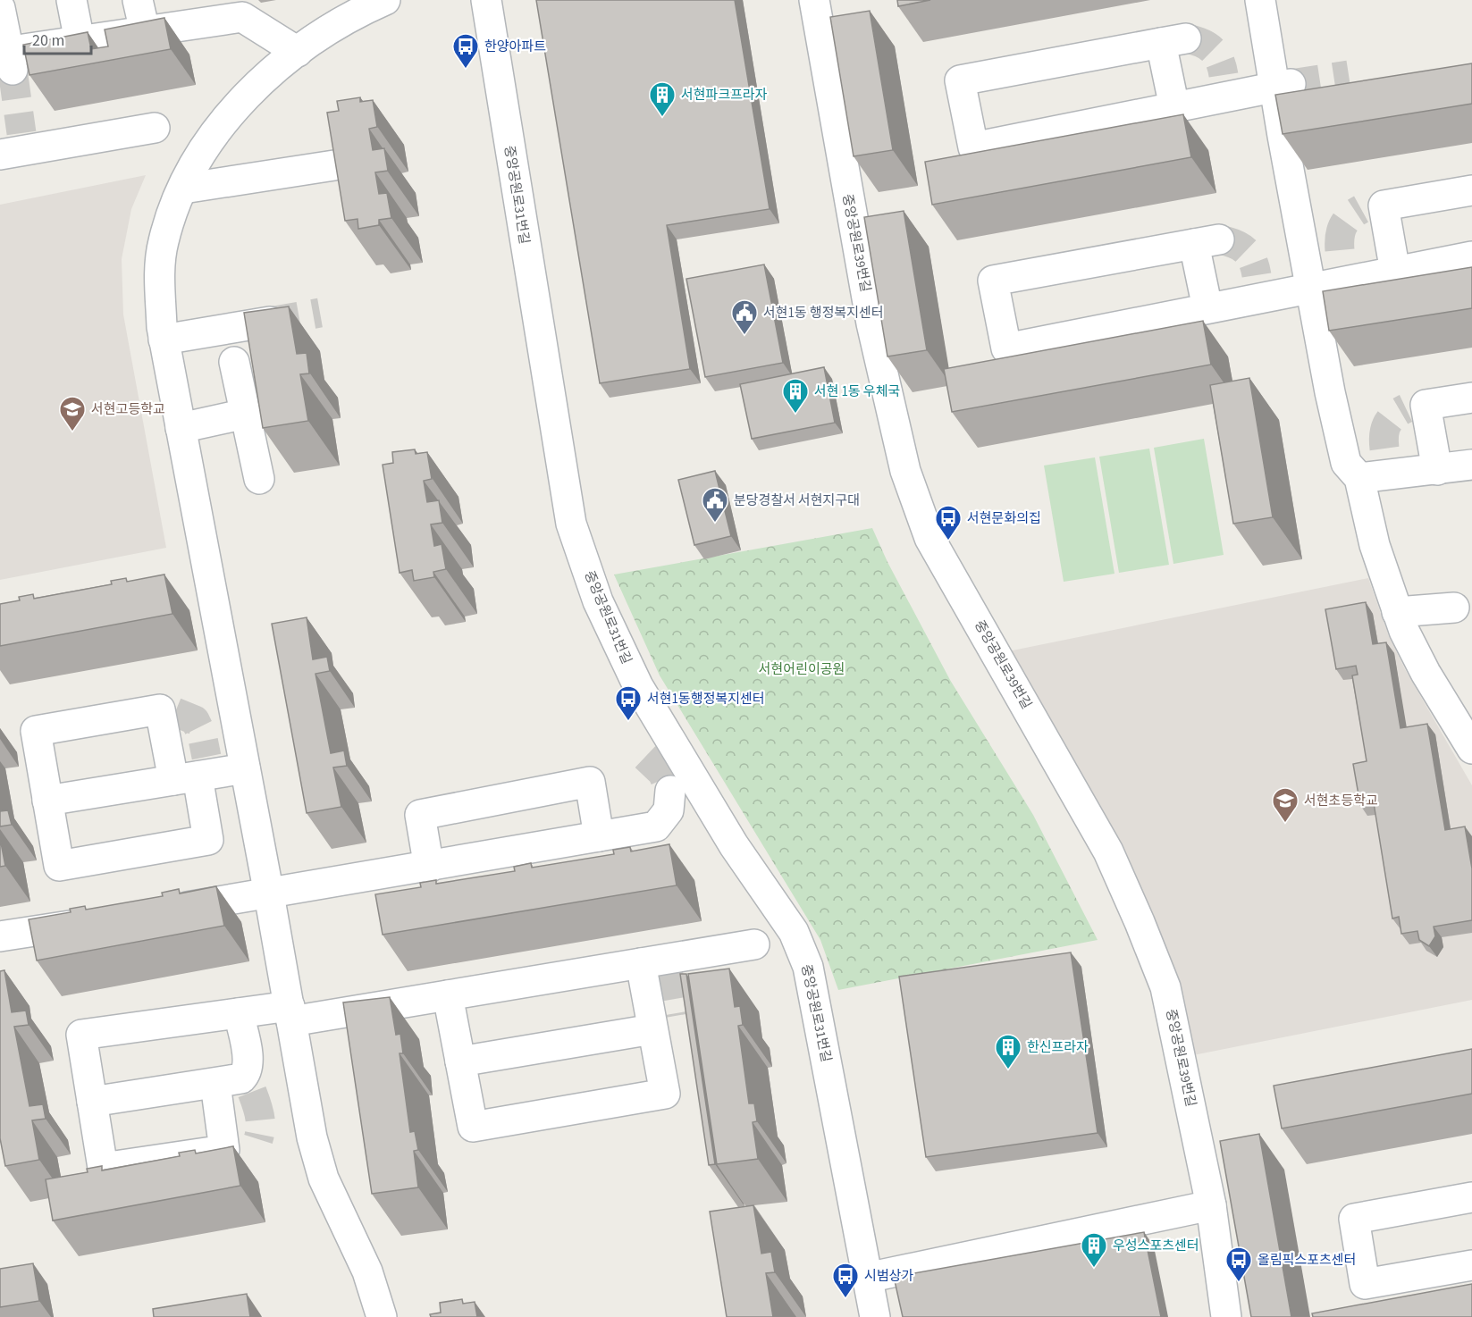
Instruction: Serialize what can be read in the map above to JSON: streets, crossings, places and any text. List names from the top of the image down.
{
  "streets": {
    "street": ["중앙공원로31번길", "중앙공원로39번길"]
  },
  "parks": ["서현어린이공원"],
  "places": {
    "bus stop": [
      "한양아파트",
      "서현문화의집",
      "서현1동행정복지센터",
      "올림픽스포츠센터",
      "시범상가"
    ],
    "building": [
      "서현파크프라자",
      "서현 1동 우체국",
      "한신프라자",
      "우성스포츠센터"
    ],
    "public building": ["서현1동 행정복지센터", "분당경찰서 서현지구대"],
    "school or university": ["서현고등학교", "서현초등학교"]
  },
  "scale_bar": "20 m"
}
